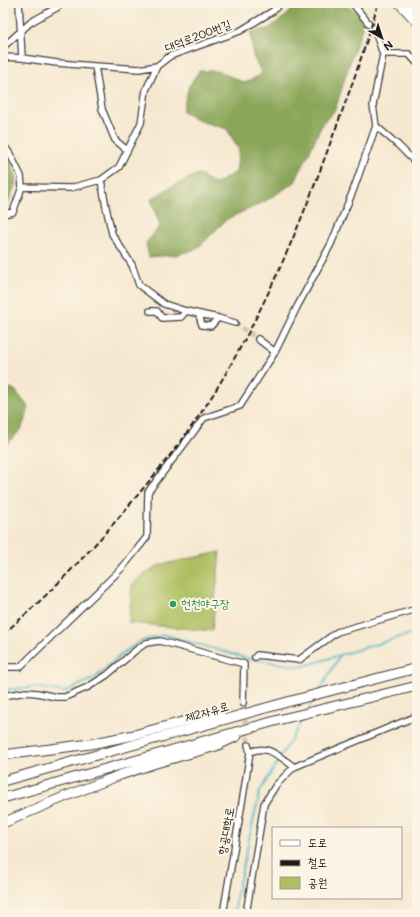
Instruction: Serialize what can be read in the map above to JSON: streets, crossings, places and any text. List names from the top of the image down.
{
  "streets": {
    "highway": ["제2자유로"],
    "street": ["대덕로200번길", "항공대학로"]
  },
  "places": ["현천야구장"],
  "legend": ["도로", "철도", "공원"],
  "north": "bottom right"
}
